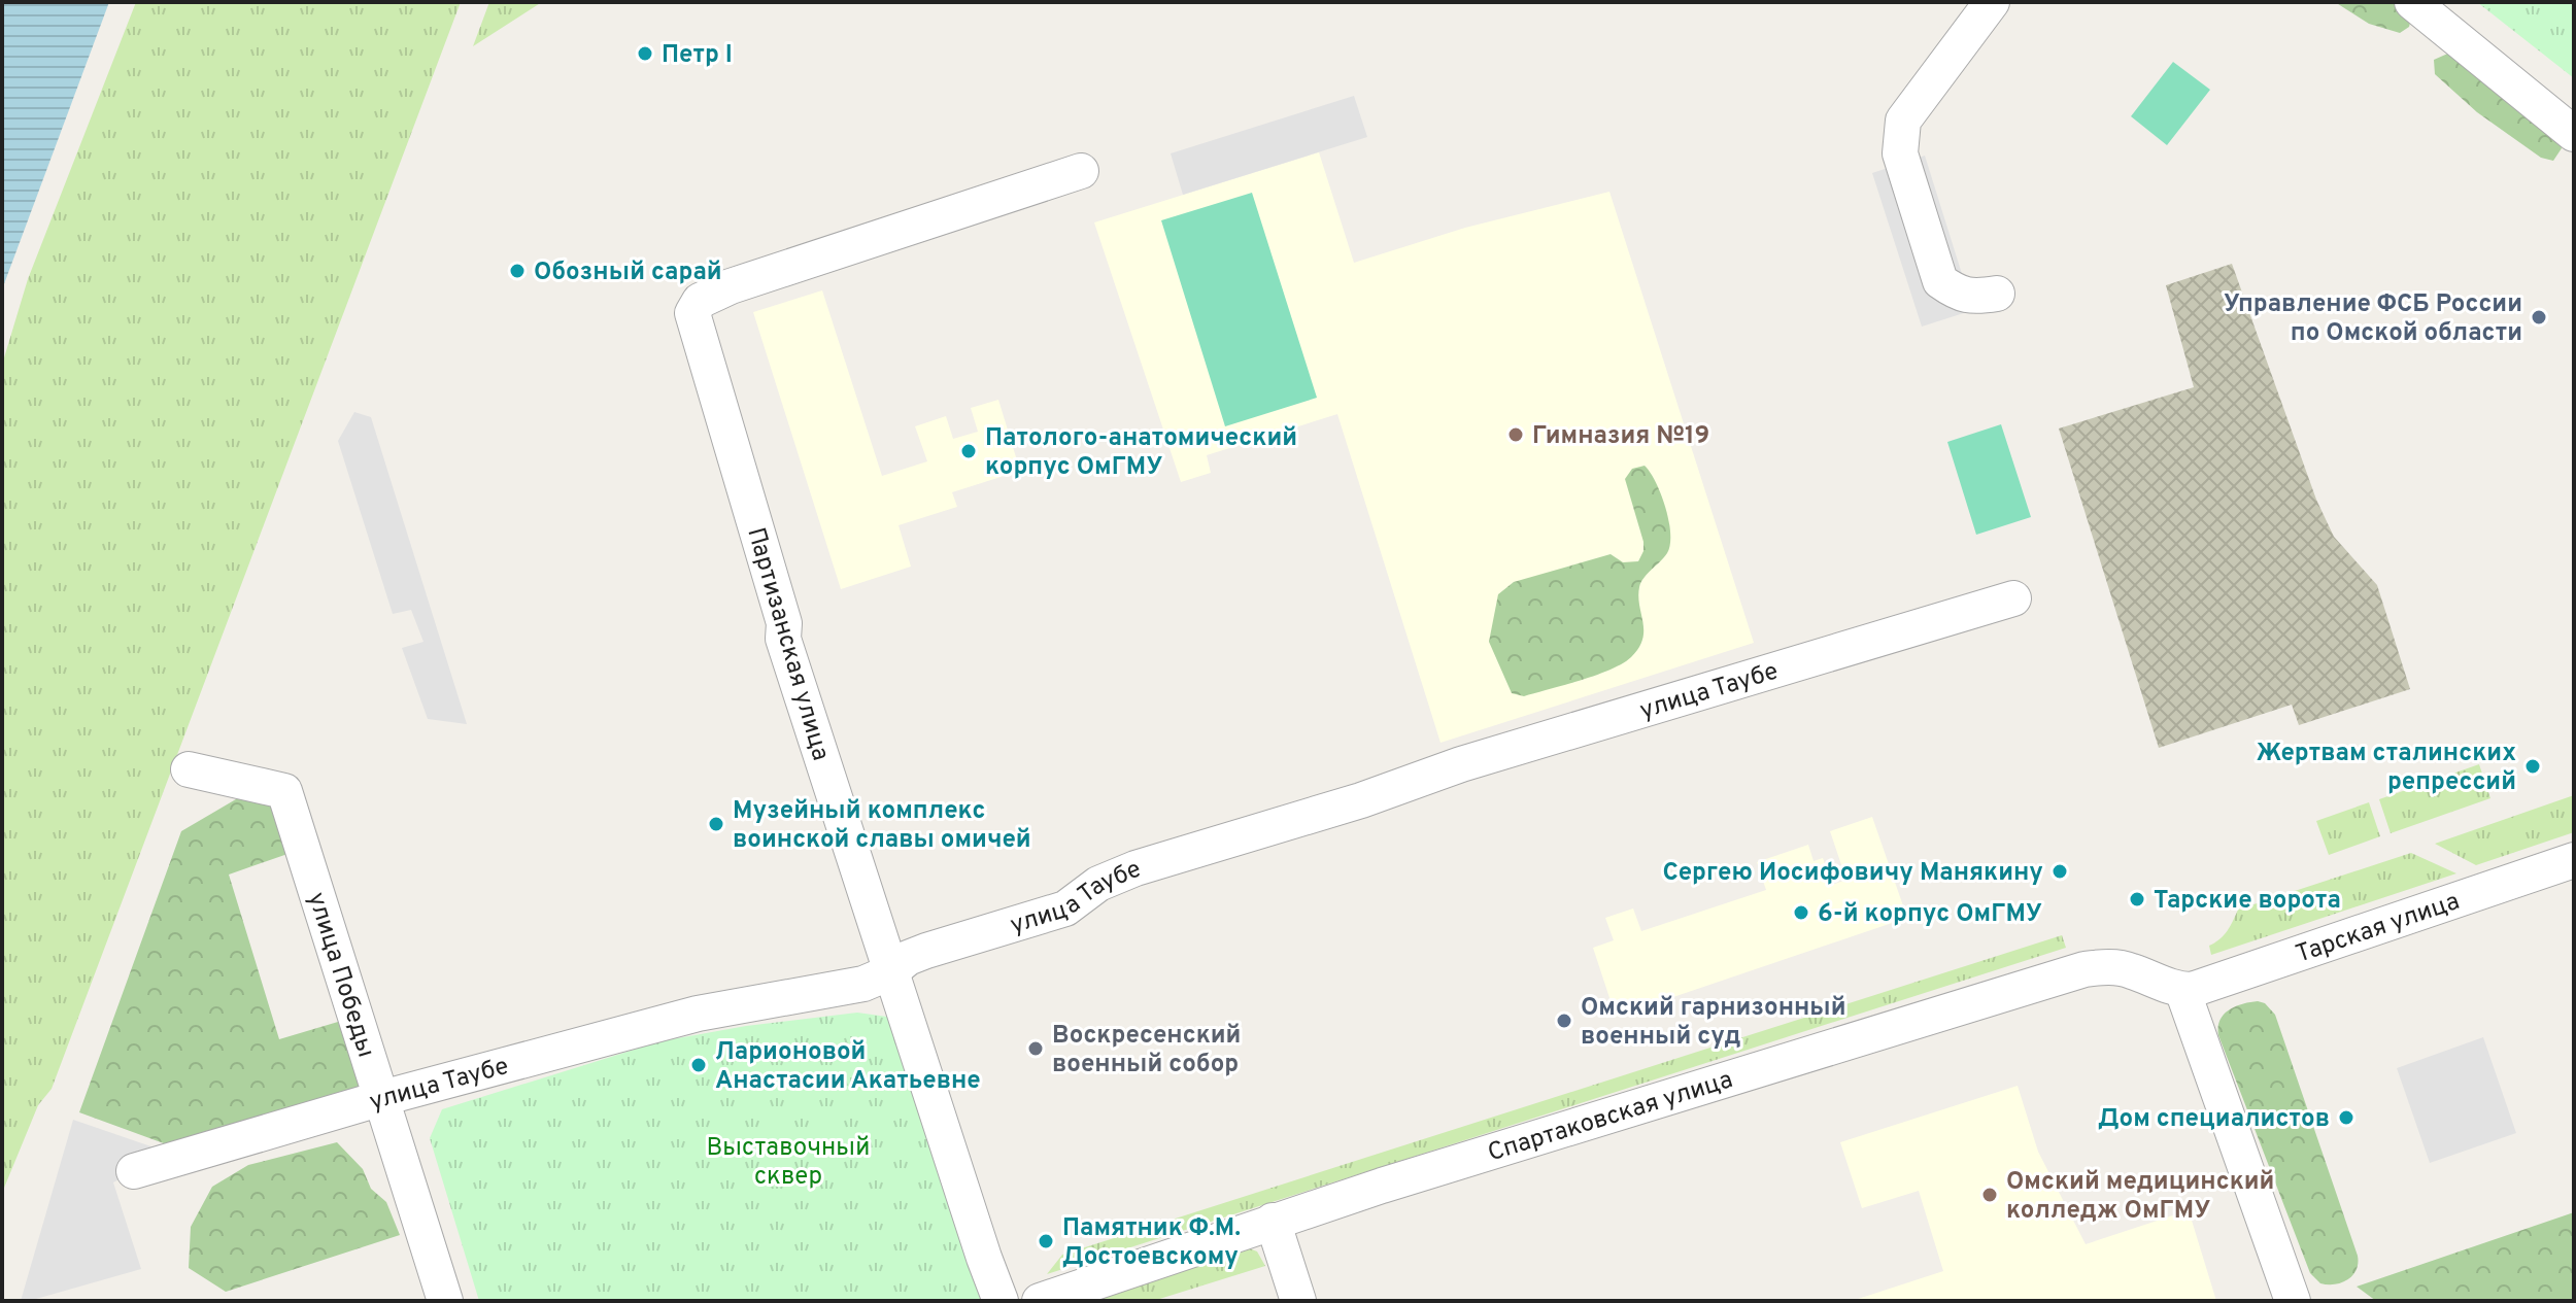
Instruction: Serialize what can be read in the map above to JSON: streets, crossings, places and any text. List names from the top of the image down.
{
  "streets": {
    "street": [
      "Партизанская улица",
      "улица Таубе",
      "Тарская улица",
      "улица Победы",
      "Спартаковская улица"
    ]
  },
  "crossings": [
    ["Партизанская улица", "улица Таубе"],
    ["улица Таубе", "улица Победы"],
    ["Тарская улица", "Спартаковская улица"]
  ],
  "parks": ["Выставочный сквер"],
  "places": [
    "Петр I",
    "Обозный сарай",
    "Управление ФСБ России по Омской области",
    "Гимназия №19",
    "Патолого-анатомический корпус ОмГМУ",
    "Жертвам сталинских репрессий",
    "Музейный комплекс воинской славы омичей",
    "Сергею Иосифовичу Манякину",
    "Тарские ворота",
    "6-й корпус ОмГМУ",
    "Омский гарнизонный военный суд",
    "Воскресенский военный собор",
    "Ларионовой Анастасии Акатьевне",
    "Дом специалистов",
    "Омский медицинский колледж ОмГМУ",
    "Памятник Ф.М. Достоевскому"
  ]
}
